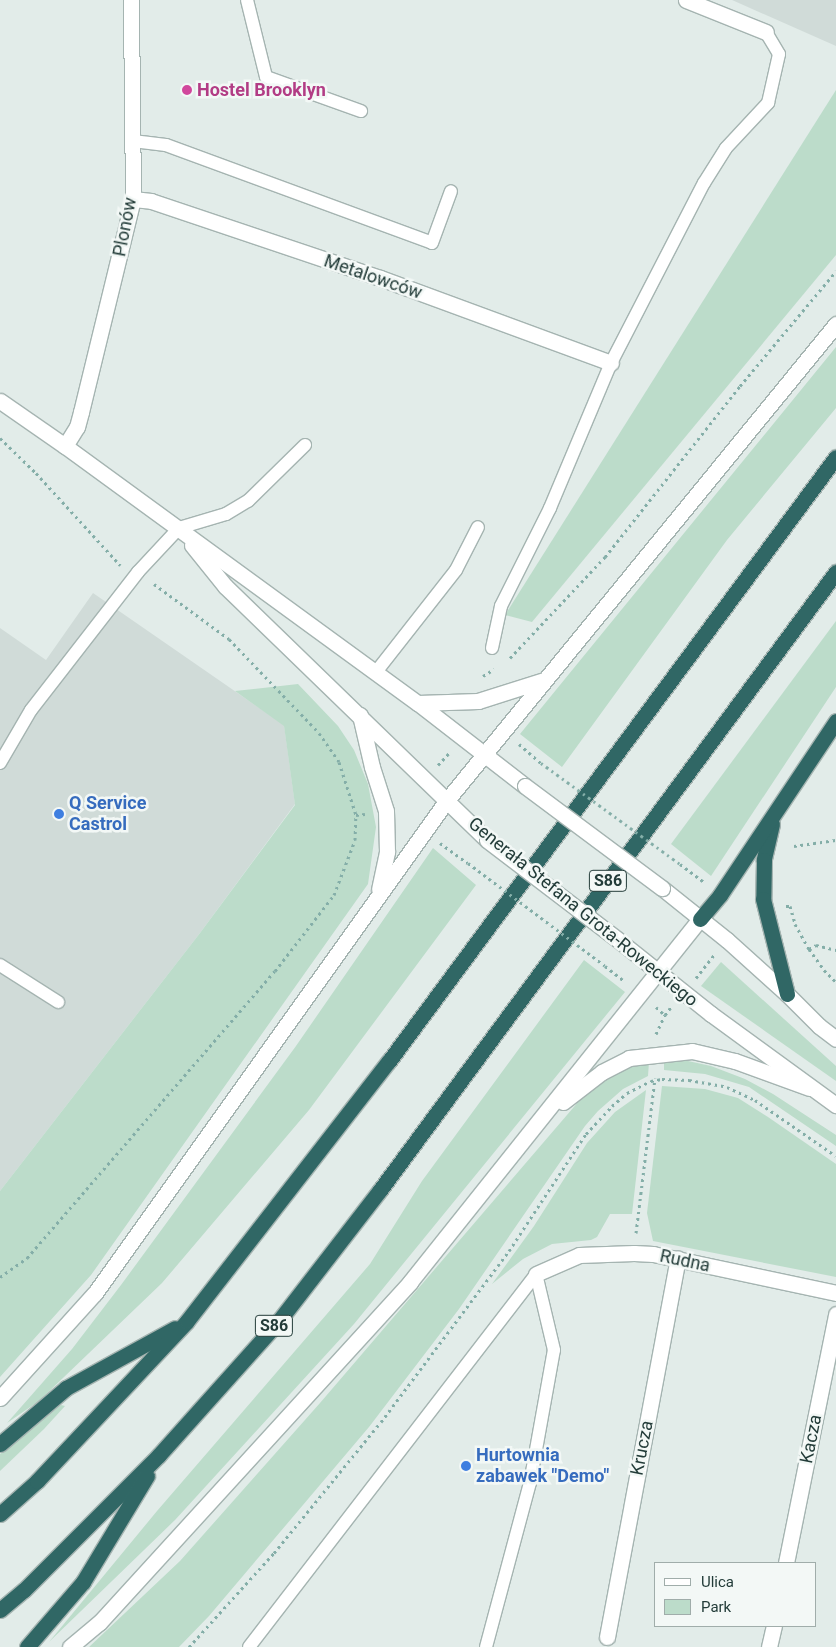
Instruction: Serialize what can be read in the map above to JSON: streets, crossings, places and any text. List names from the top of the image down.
{
  "streets": {
    "highway": ["S86"],
    "street": [
      "Plonów",
      "Metalowców",
      "Generała Stefana Grota-Roweckiego",
      "Rudna",
      "Kacza",
      "Krucza"
    ]
  },
  "crossings": [
    ["Plonów", "Metalowców"],
    ["Plonów", "Generała Stefana Grota-Roweckiego"],
    ["Rudna", "Krucza"]
  ],
  "places": ["Hostel Brooklyn", "Q Service Castrol", "Hurtownia zabawek \"Demo\""],
  "legend": ["Ulica", "Park"]
}
